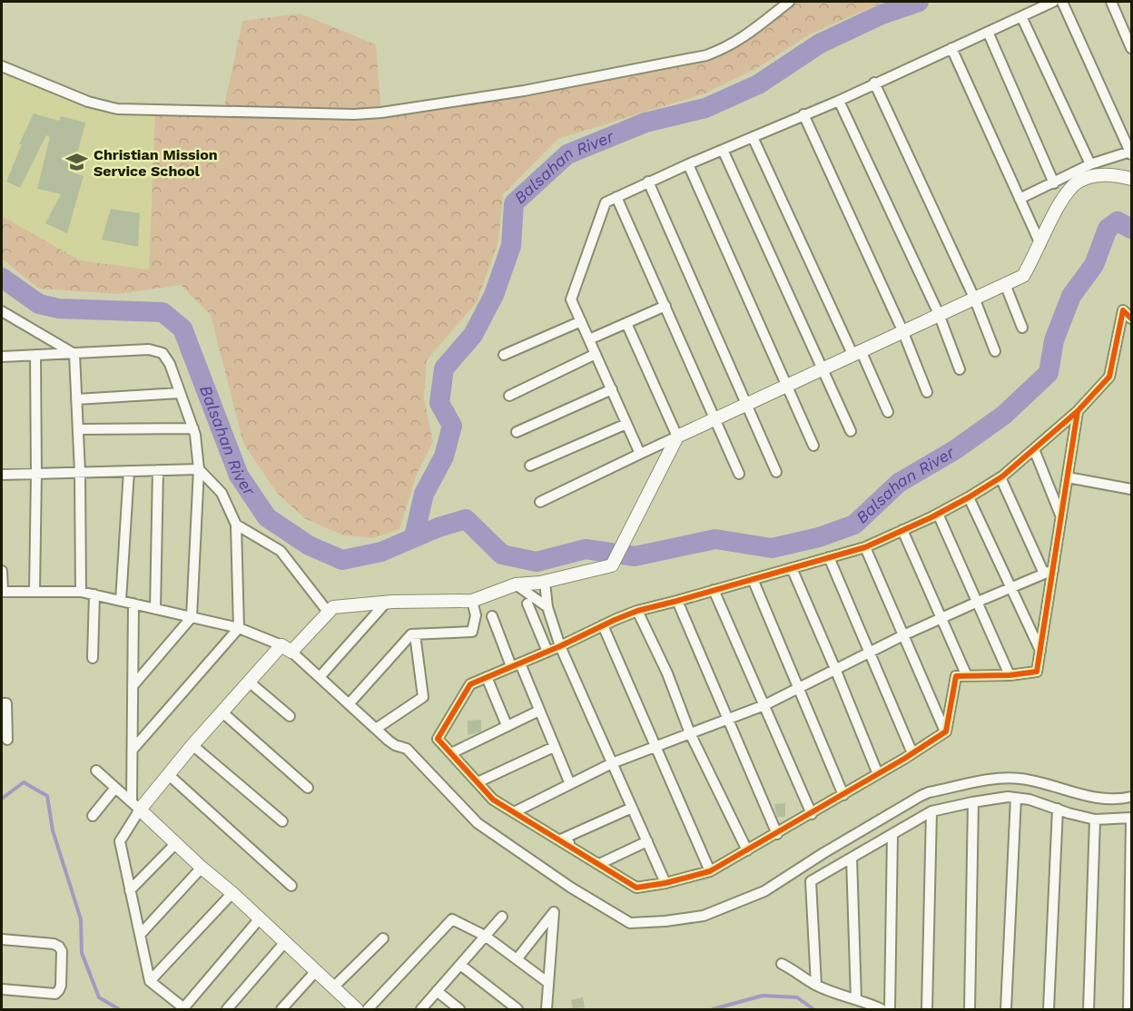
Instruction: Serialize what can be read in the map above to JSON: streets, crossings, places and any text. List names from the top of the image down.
{
  "water": ["Balsahan River"],
  "places": {
    "school or university": ["Christian Mission Service School"]
  }
}
